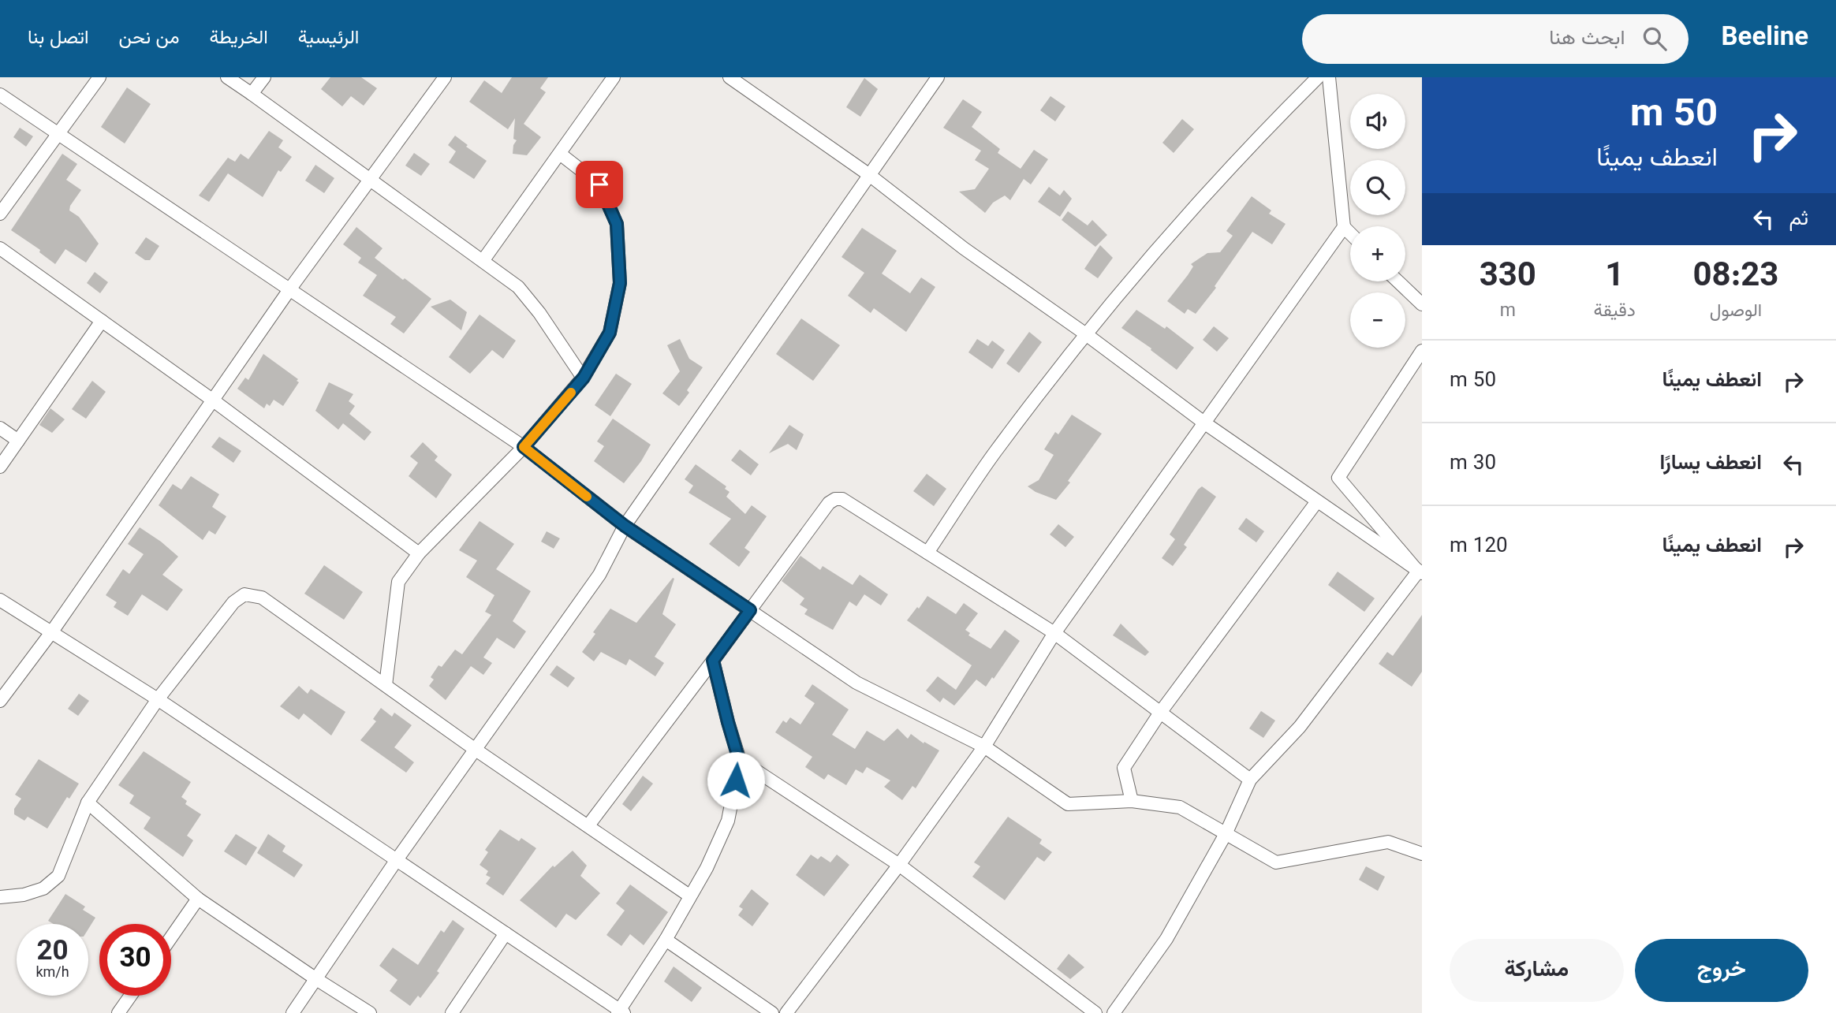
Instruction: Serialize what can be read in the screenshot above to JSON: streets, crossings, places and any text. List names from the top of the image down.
{
  "page": {
    "header": "Beeline",
    "search": "ابحث هنا",
    "nav": [
      "الرئيسية",
      "الخريطة",
      "من نحن",
      "اتصل بنا"
    ],
    "turn": ["50 m", "انعطف يمينًا"],
    "map_buttons": ["+", "−"],
    "then": "ثم",
    "eta": [
      "08:23",
      "الوصول",
      "1",
      "دقيقة",
      "330",
      "m"
    ],
    "list": [
      {
        "name": "انعطف يمينًا",
        "value": "50 m"
      },
      {
        "name": "انعطف يسارًا",
        "value": "30 m"
      },
      {
        "name": "انعطف يمينًا",
        "value": "120 m"
      }
    ],
    "speed": "20 km/h",
    "limit": "30",
    "buttons": ["خروج", "مشاركة"]
  }
}
